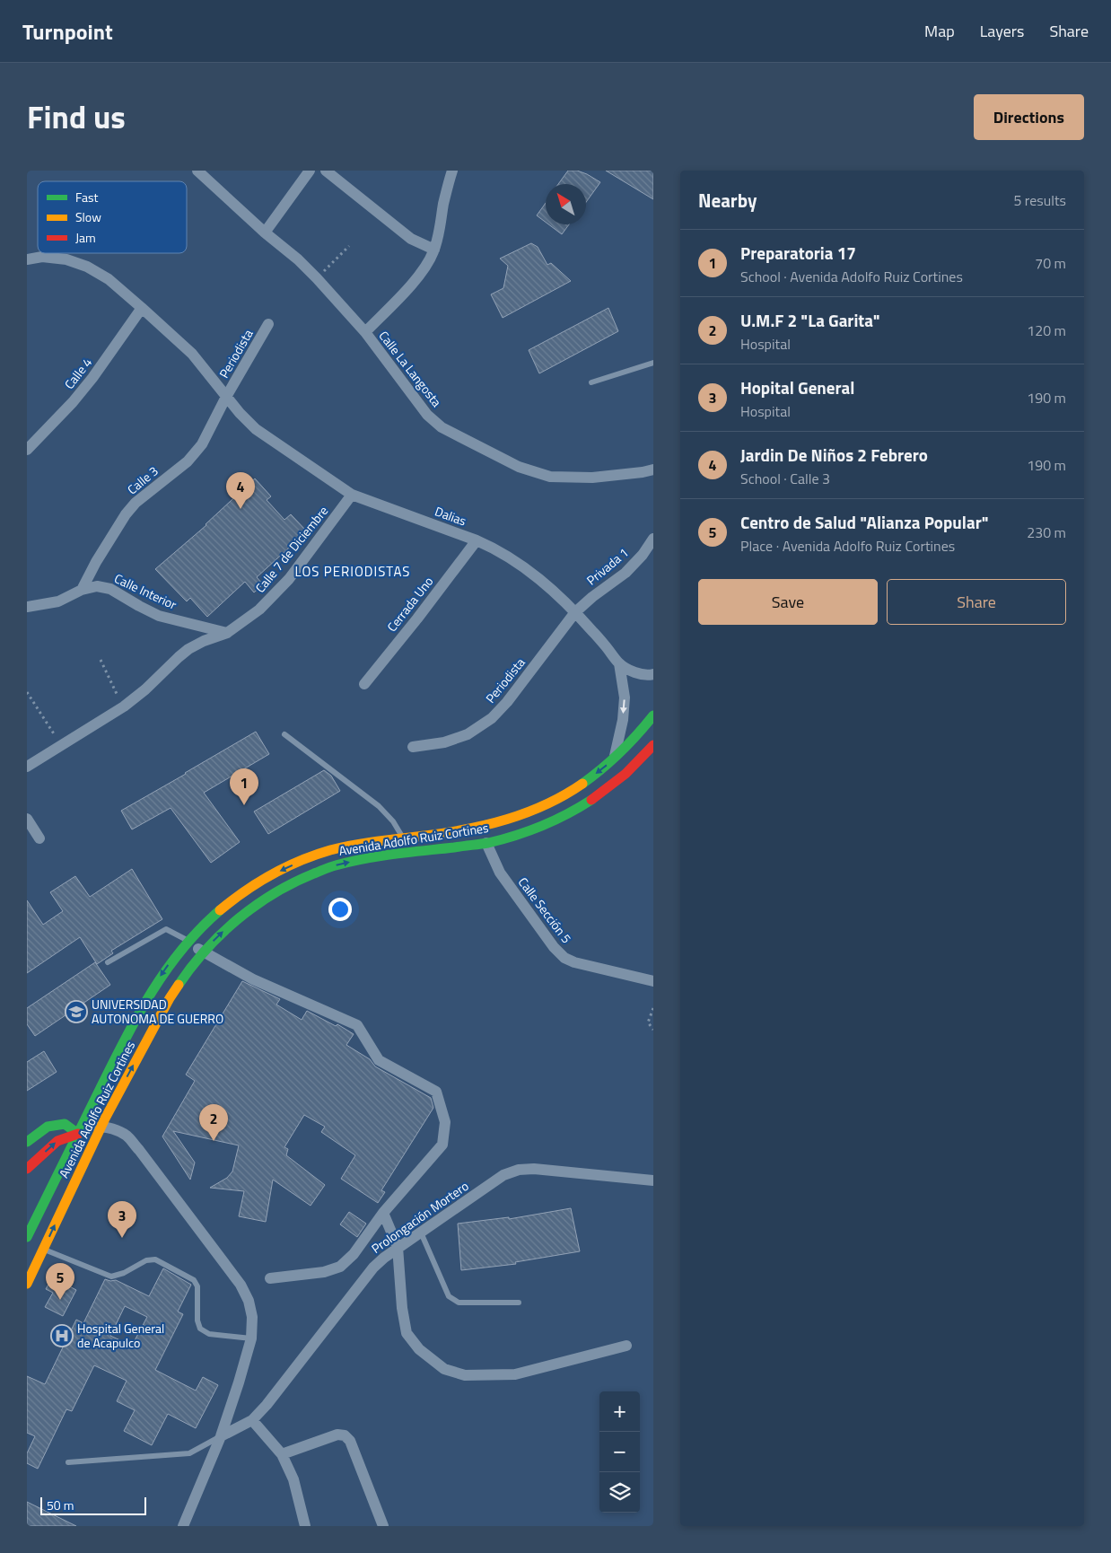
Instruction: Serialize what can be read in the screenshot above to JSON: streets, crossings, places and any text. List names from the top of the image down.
{
  "streets": {
    "main road": ["Avenida Adolfo Ruiz Cortines"],
    "street": [
      "Periodista",
      "Calle La Langosta",
      "Calle 4",
      "Calle 3",
      "Dalias",
      "Calle 7 de Diciembre",
      "Privada 1",
      "Calle Interior",
      "Cerrada Uno",
      "Calle Sección 5",
      "Prolongación Mortero"
    ]
  },
  "crossings": [
    ["Periodista", "Calle 3"],
    ["Periodista", "Dalias"],
    ["Periodista", "Privada 1"],
    ["Calle 4", "Dalias"],
    ["Calle 3", "Dalias"],
    ["Calle 3", "Calle Interior"],
    ["Dalias", "Calle 7 de Diciembre"],
    ["Dalias", "Privada 1"],
    ["Dalias", "Cerrada Uno"],
    ["Calle 7 de Diciembre", "Calle Interior"],
    ["Avenida Adolfo Ruiz Cortines", "Calle Sección 5"]
  ],
  "districts": ["LOS PERIODISTAS"],
  "places": {
    "school or university": ["UNIVERSIDAD AUTONOMA DE GUERRO"],
    "hospital": ["Hospital General de Acapulco"]
  },
  "legend": ["Fast", "Slow", "Jam"],
  "scale_bar": "50 m",
  "north": "top left",
  "page": {
    "header": "Turnpoint",
    "nav": ["Map", "Layers", "Share"],
    "title": "Find us",
    "buttons": [
      "Directions",
      ["Save", "Share"]
    ],
    "heading": ["Nearby", "5 results"],
    "list": [
      {
        "mark": "1",
        "name": "Preparatoria 17",
        "note": "School · Avenida Adolfo Ruiz Cortines",
        "value": "70 m"
      },
      {
        "mark": "2",
        "name": "U.M.F 2 \"La Garita\"",
        "note": "Hospital",
        "value": "120 m"
      },
      {
        "mark": "3",
        "name": "Hopital General",
        "note": "Hospital",
        "value": "190 m"
      },
      {
        "mark": "4",
        "name": "Jardin De Niños 2 Febrero",
        "note": "School · Calle 3",
        "value": "190 m"
      },
      {
        "mark": "5",
        "name": "Centro de Salud \"Alianza Popular\"",
        "note": "Place · Avenida Adolfo Ruiz Cortines",
        "value": "230 m"
      }
    ],
    "pins": [
      "4",
      "1",
      "2",
      "3",
      "5"
    ],
    "map_buttons": ["+", "−"],
    "scale": "50 m"
  }
}
